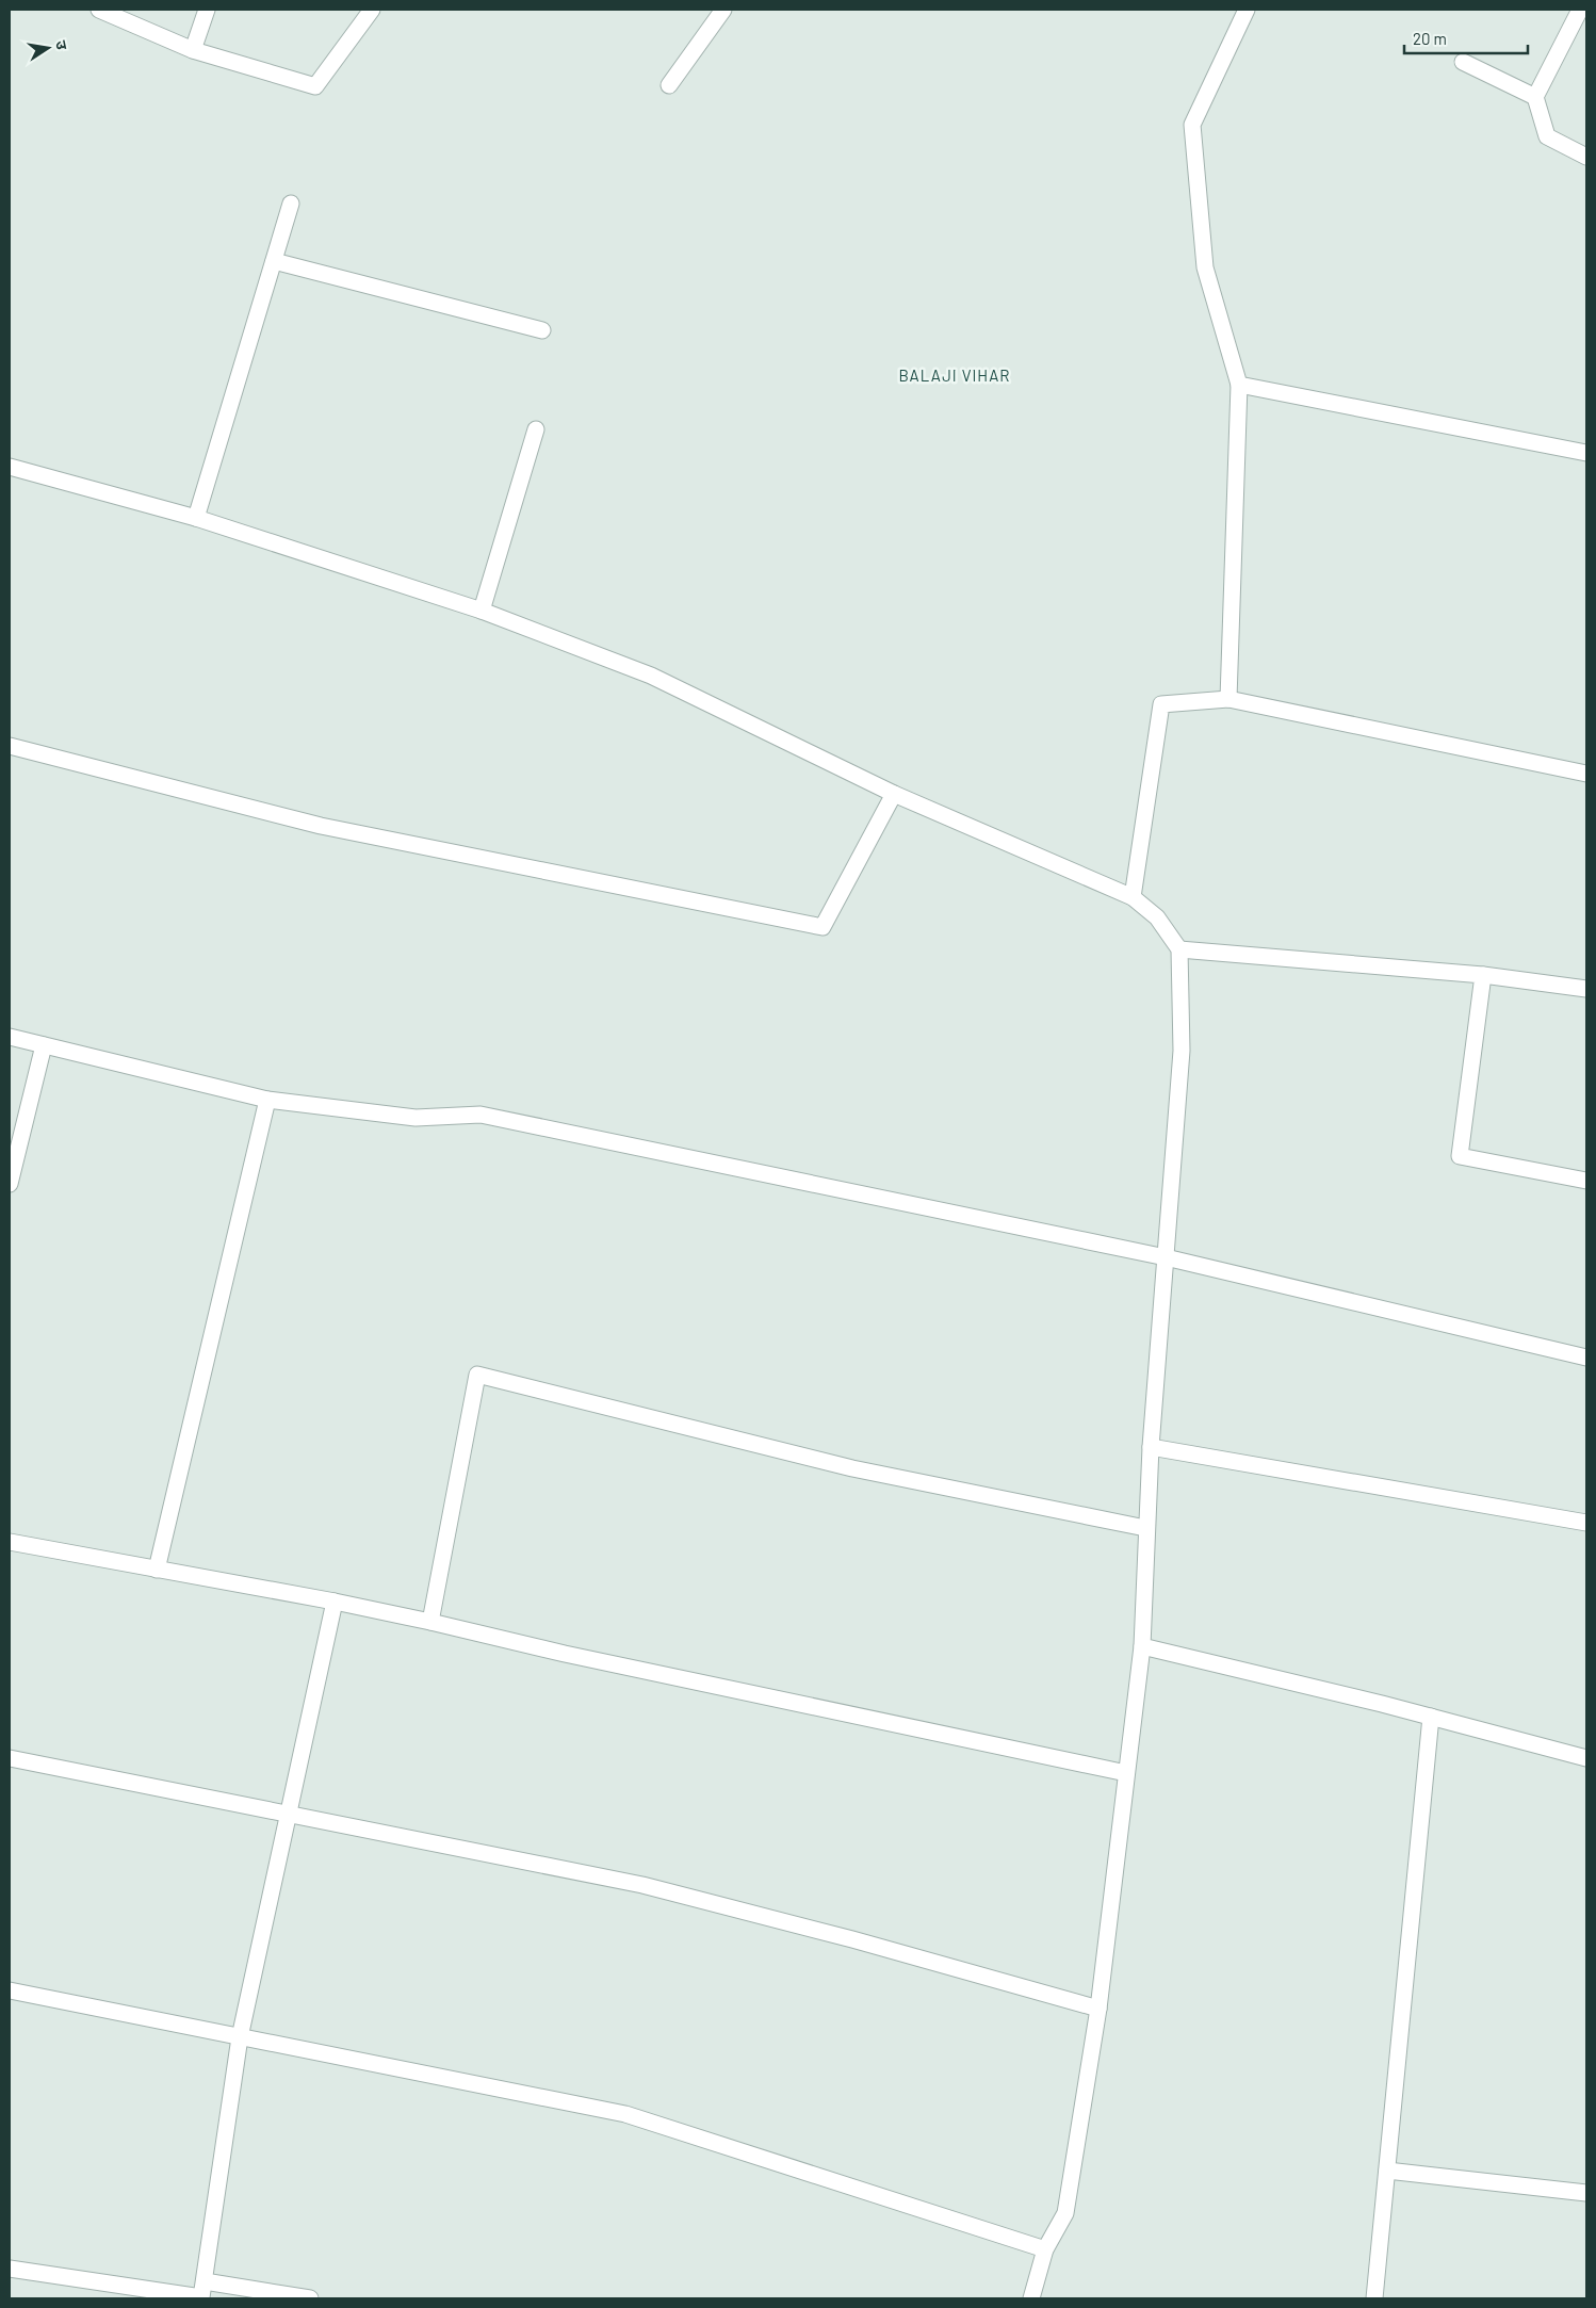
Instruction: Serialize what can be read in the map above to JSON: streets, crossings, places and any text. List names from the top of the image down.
{
  "districts": ["BALAJI VIHAR"],
  "scale_bar": "20 m",
  "north": "right"
}
